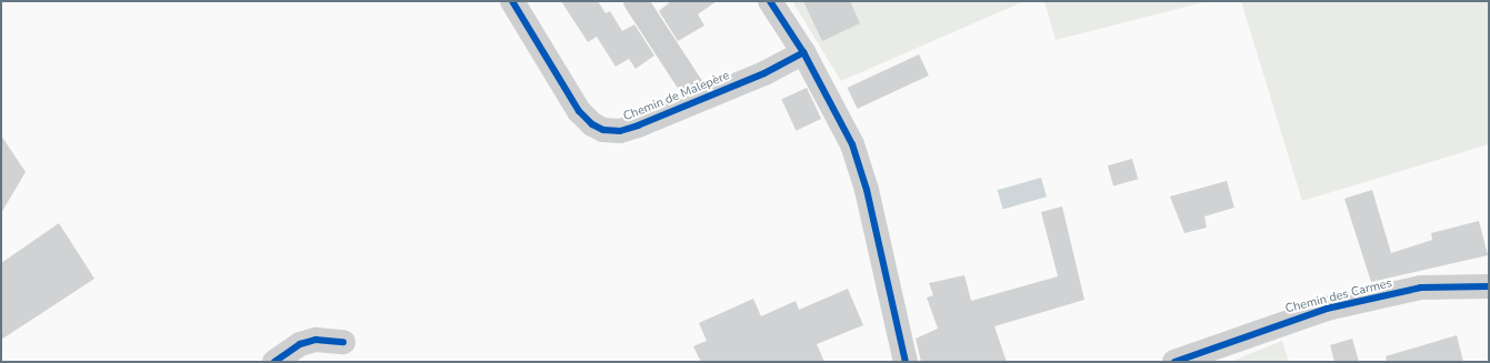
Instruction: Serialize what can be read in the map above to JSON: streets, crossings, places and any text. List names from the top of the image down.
{
  "streets": {
    "street": ["Chemin de Malepère", "Chemin des Carmes"]
  }
}
